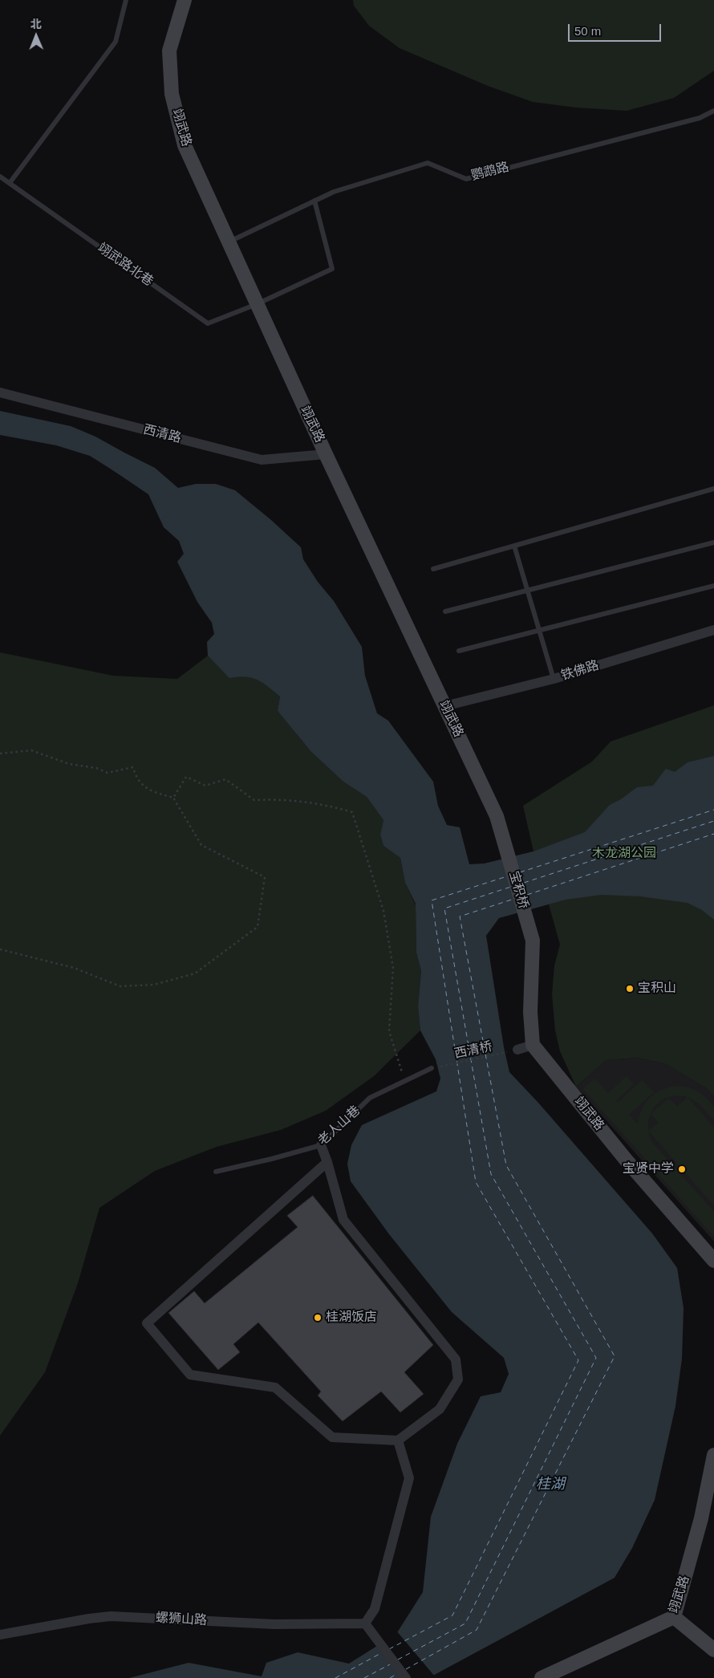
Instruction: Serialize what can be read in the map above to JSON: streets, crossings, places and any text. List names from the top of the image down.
{
  "streets": {
    "main road": ["翊武路", "宝积桥"],
    "street": ["西清路", "铁佛路", "螺狮山路"],
    "lane": ["鹦鹉路", "翊武路北巷", "老人山巷"],
    "path": ["西清桥"]
  },
  "crossings": [
    ["翊武路", "鹦鹉路"],
    ["翊武路", "翊武路北巷"],
    ["翊武路", "西清路"],
    ["翊武路", "铁佛路"],
    ["翊武路", "宝积桥"],
    ["西清桥", "老人山巷"]
  ],
  "water": ["桂湖"],
  "parks": ["木龙湖公园"],
  "places": ["宝积山", "宝贤中学", "桂湖饭店"],
  "scale_bar": "50 m",
  "north": "top"
}
